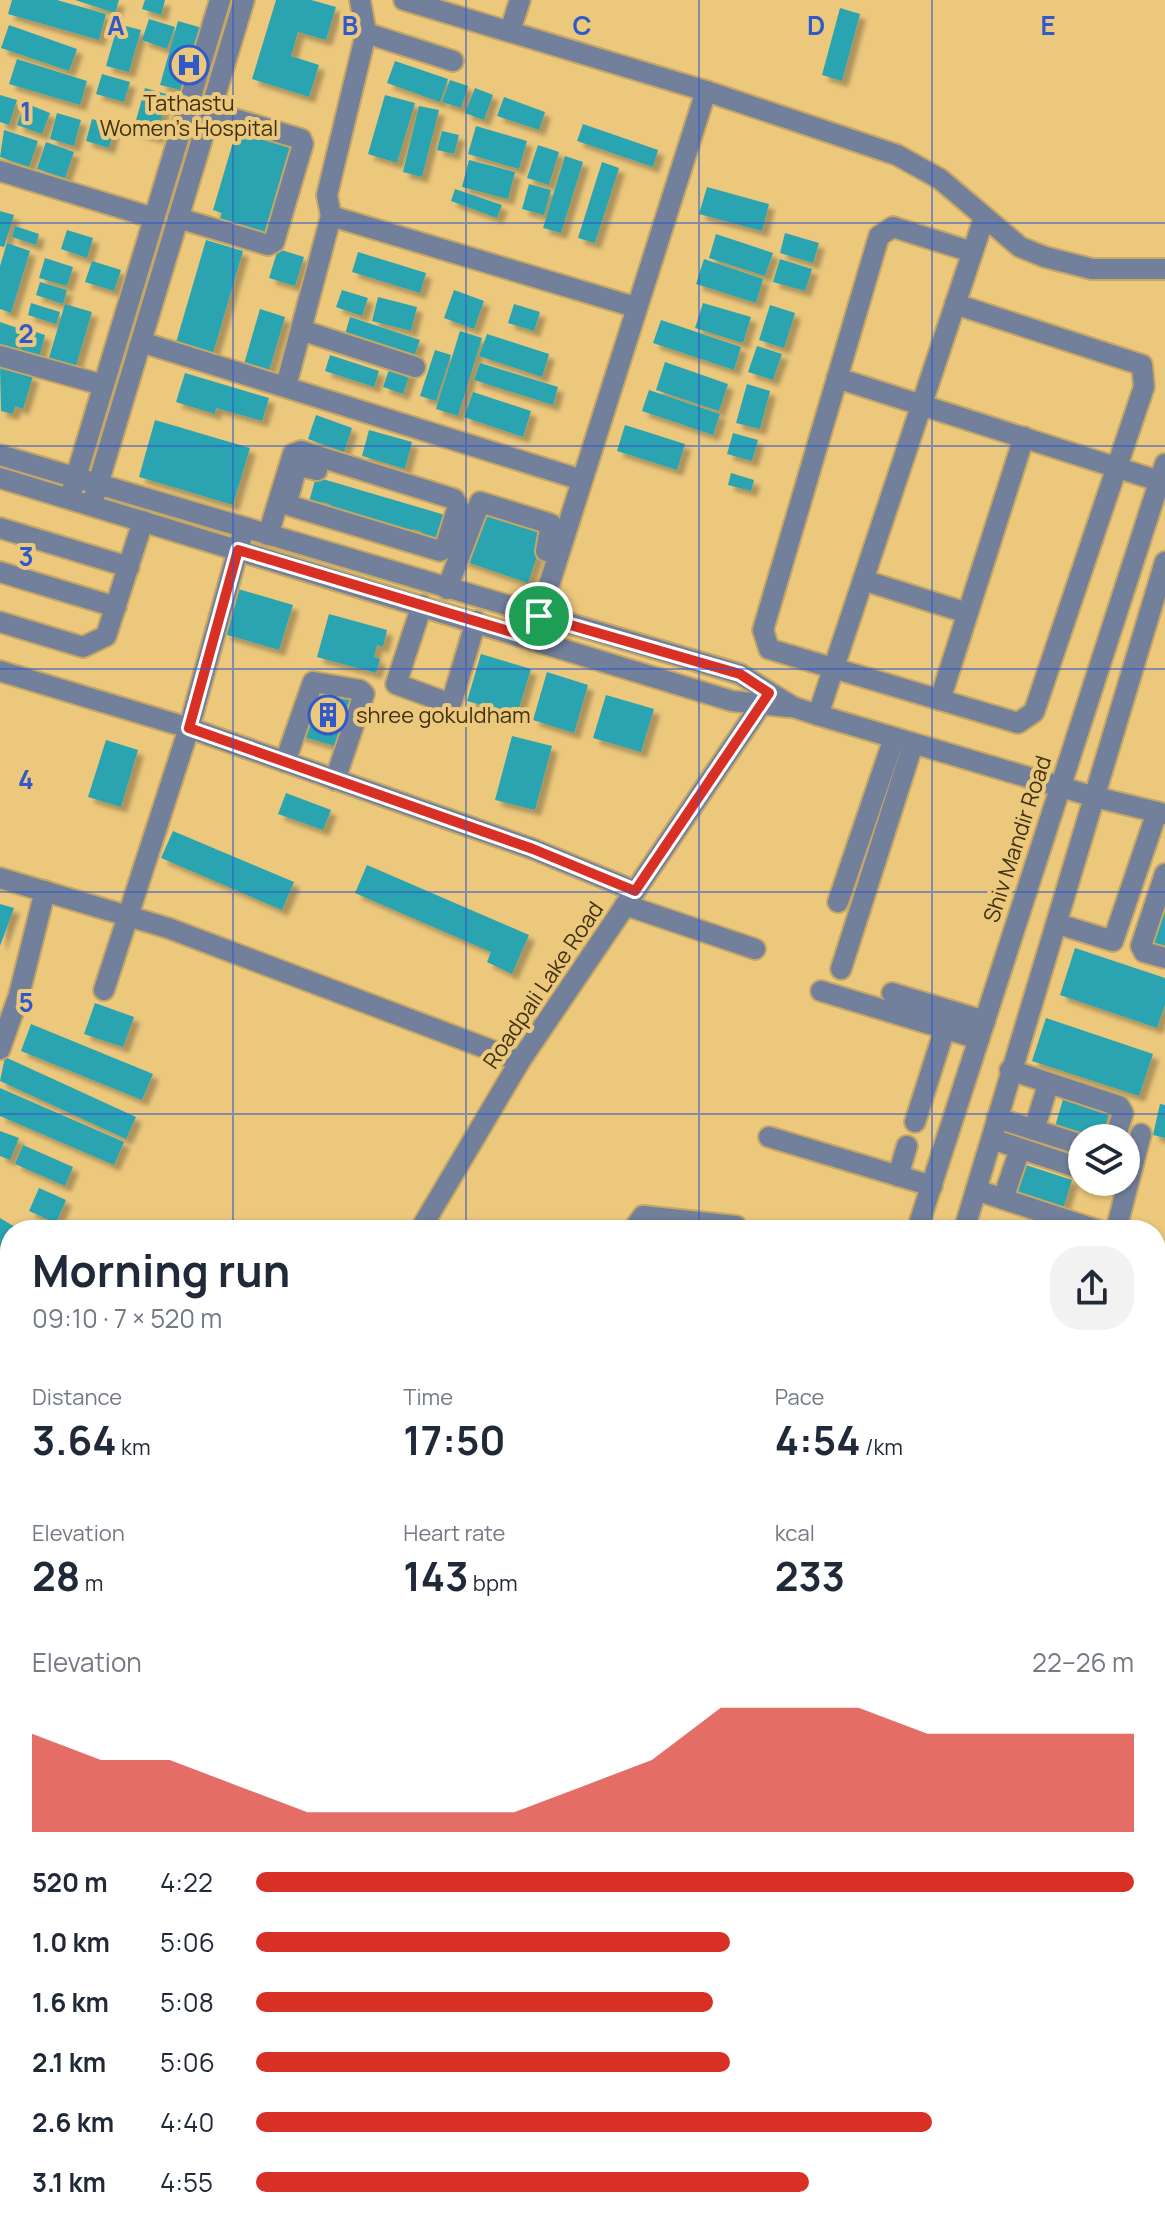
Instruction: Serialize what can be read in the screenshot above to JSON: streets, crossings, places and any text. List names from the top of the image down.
{
  "streets": {
    "street": ["Shiv Mandir Road", "Roadpali Lake Road"]
  },
  "places": {
    "hospital": ["Tathastu Women's Hospital"],
    "building": ["shree gokuldham"]
  },
  "page": {
    "heading": ["Morning run", "09:10 · 7 × 520 m"],
    "stats": [
      ["Distance", "3.64 km"],
      ["Time", "17:50"],
      ["Pace", "4:54 /km"],
      ["Elevation", "28 m"],
      ["Heart rate", "143 bpm"],
      ["kcal", "233"]
    ],
    "chart": ["Elevation", "22–26 m"],
    "list": [
      {
        "name": "520 m",
        "note": "4:22"
      },
      {
        "name": "1.0 km",
        "note": "5:06"
      },
      {
        "name": "1.6 km",
        "note": "5:08"
      },
      {
        "name": "2.1 km",
        "note": "5:06"
      },
      {
        "name": "2.6 km",
        "note": "4:40"
      },
      {
        "name": "3.1 km",
        "note": "4:55"
      }
    ]
  },
  "grid": {
    "columns": [
      "A",
      "B",
      "C",
      "D",
      "E"
    ],
    "rows": [
      "1",
      "2",
      "3",
      "4",
      "5"
    ]
  }
}
